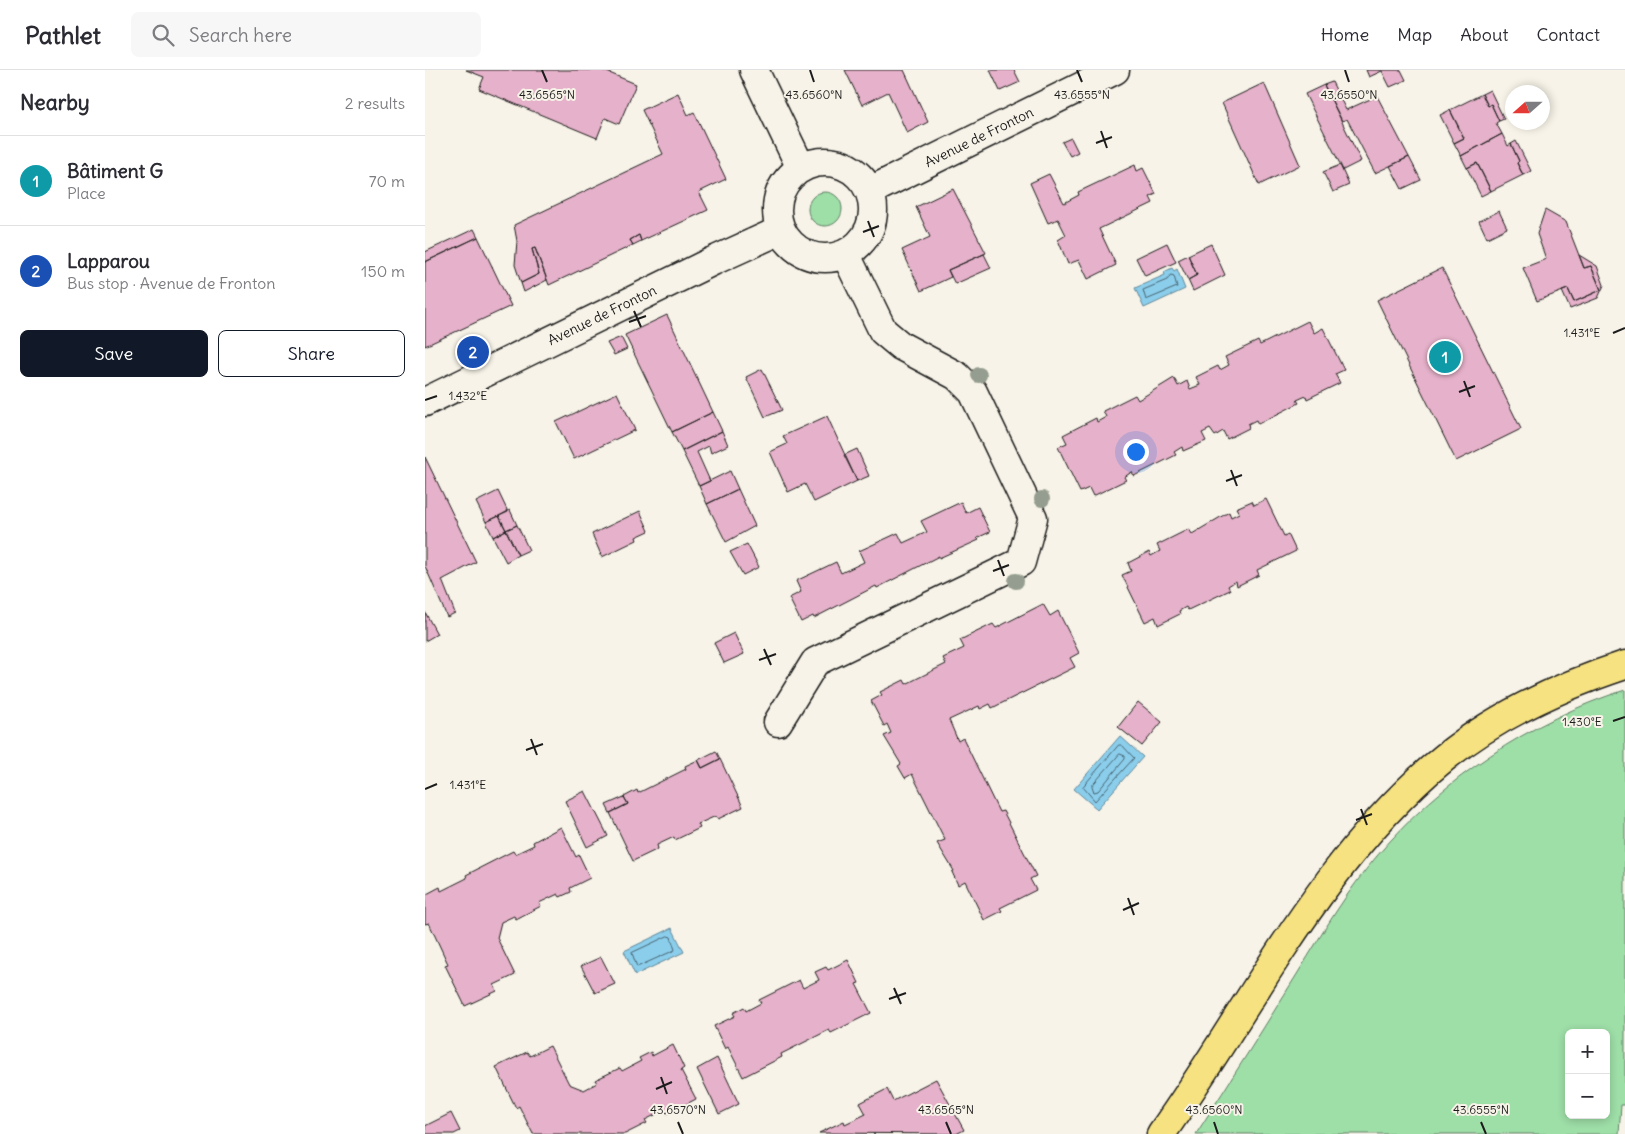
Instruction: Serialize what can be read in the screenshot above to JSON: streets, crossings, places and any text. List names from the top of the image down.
{
  "streets": {
    "main road": ["Avenue de Fronton"]
  },
  "north": "left",
  "page": {
    "header": "Pathlet",
    "search": "Search here",
    "nav": [
      "Home",
      "Map",
      "About",
      "Contact"
    ],
    "heading": ["Nearby", "2 results"],
    "list": [
      {
        "mark": "1",
        "name": "Bâtiment G",
        "note": "Place",
        "value": "70 m"
      },
      {
        "mark": "2",
        "name": "Lapparou",
        "note": "Bus stop · Avenue de Fronton",
        "value": "150 m"
      }
    ],
    "buttons": ["Save", "Share"],
    "pins": ["2", "1"],
    "map_buttons": ["+", "−"]
  },
  "coordinates": [
    "43.6565°N",
    "43.6560°N",
    "43.6555°N",
    "43.6550°N",
    "1.431°E",
    "1.432°E",
    "1.430°E",
    "43.6570°N"
  ]
}
